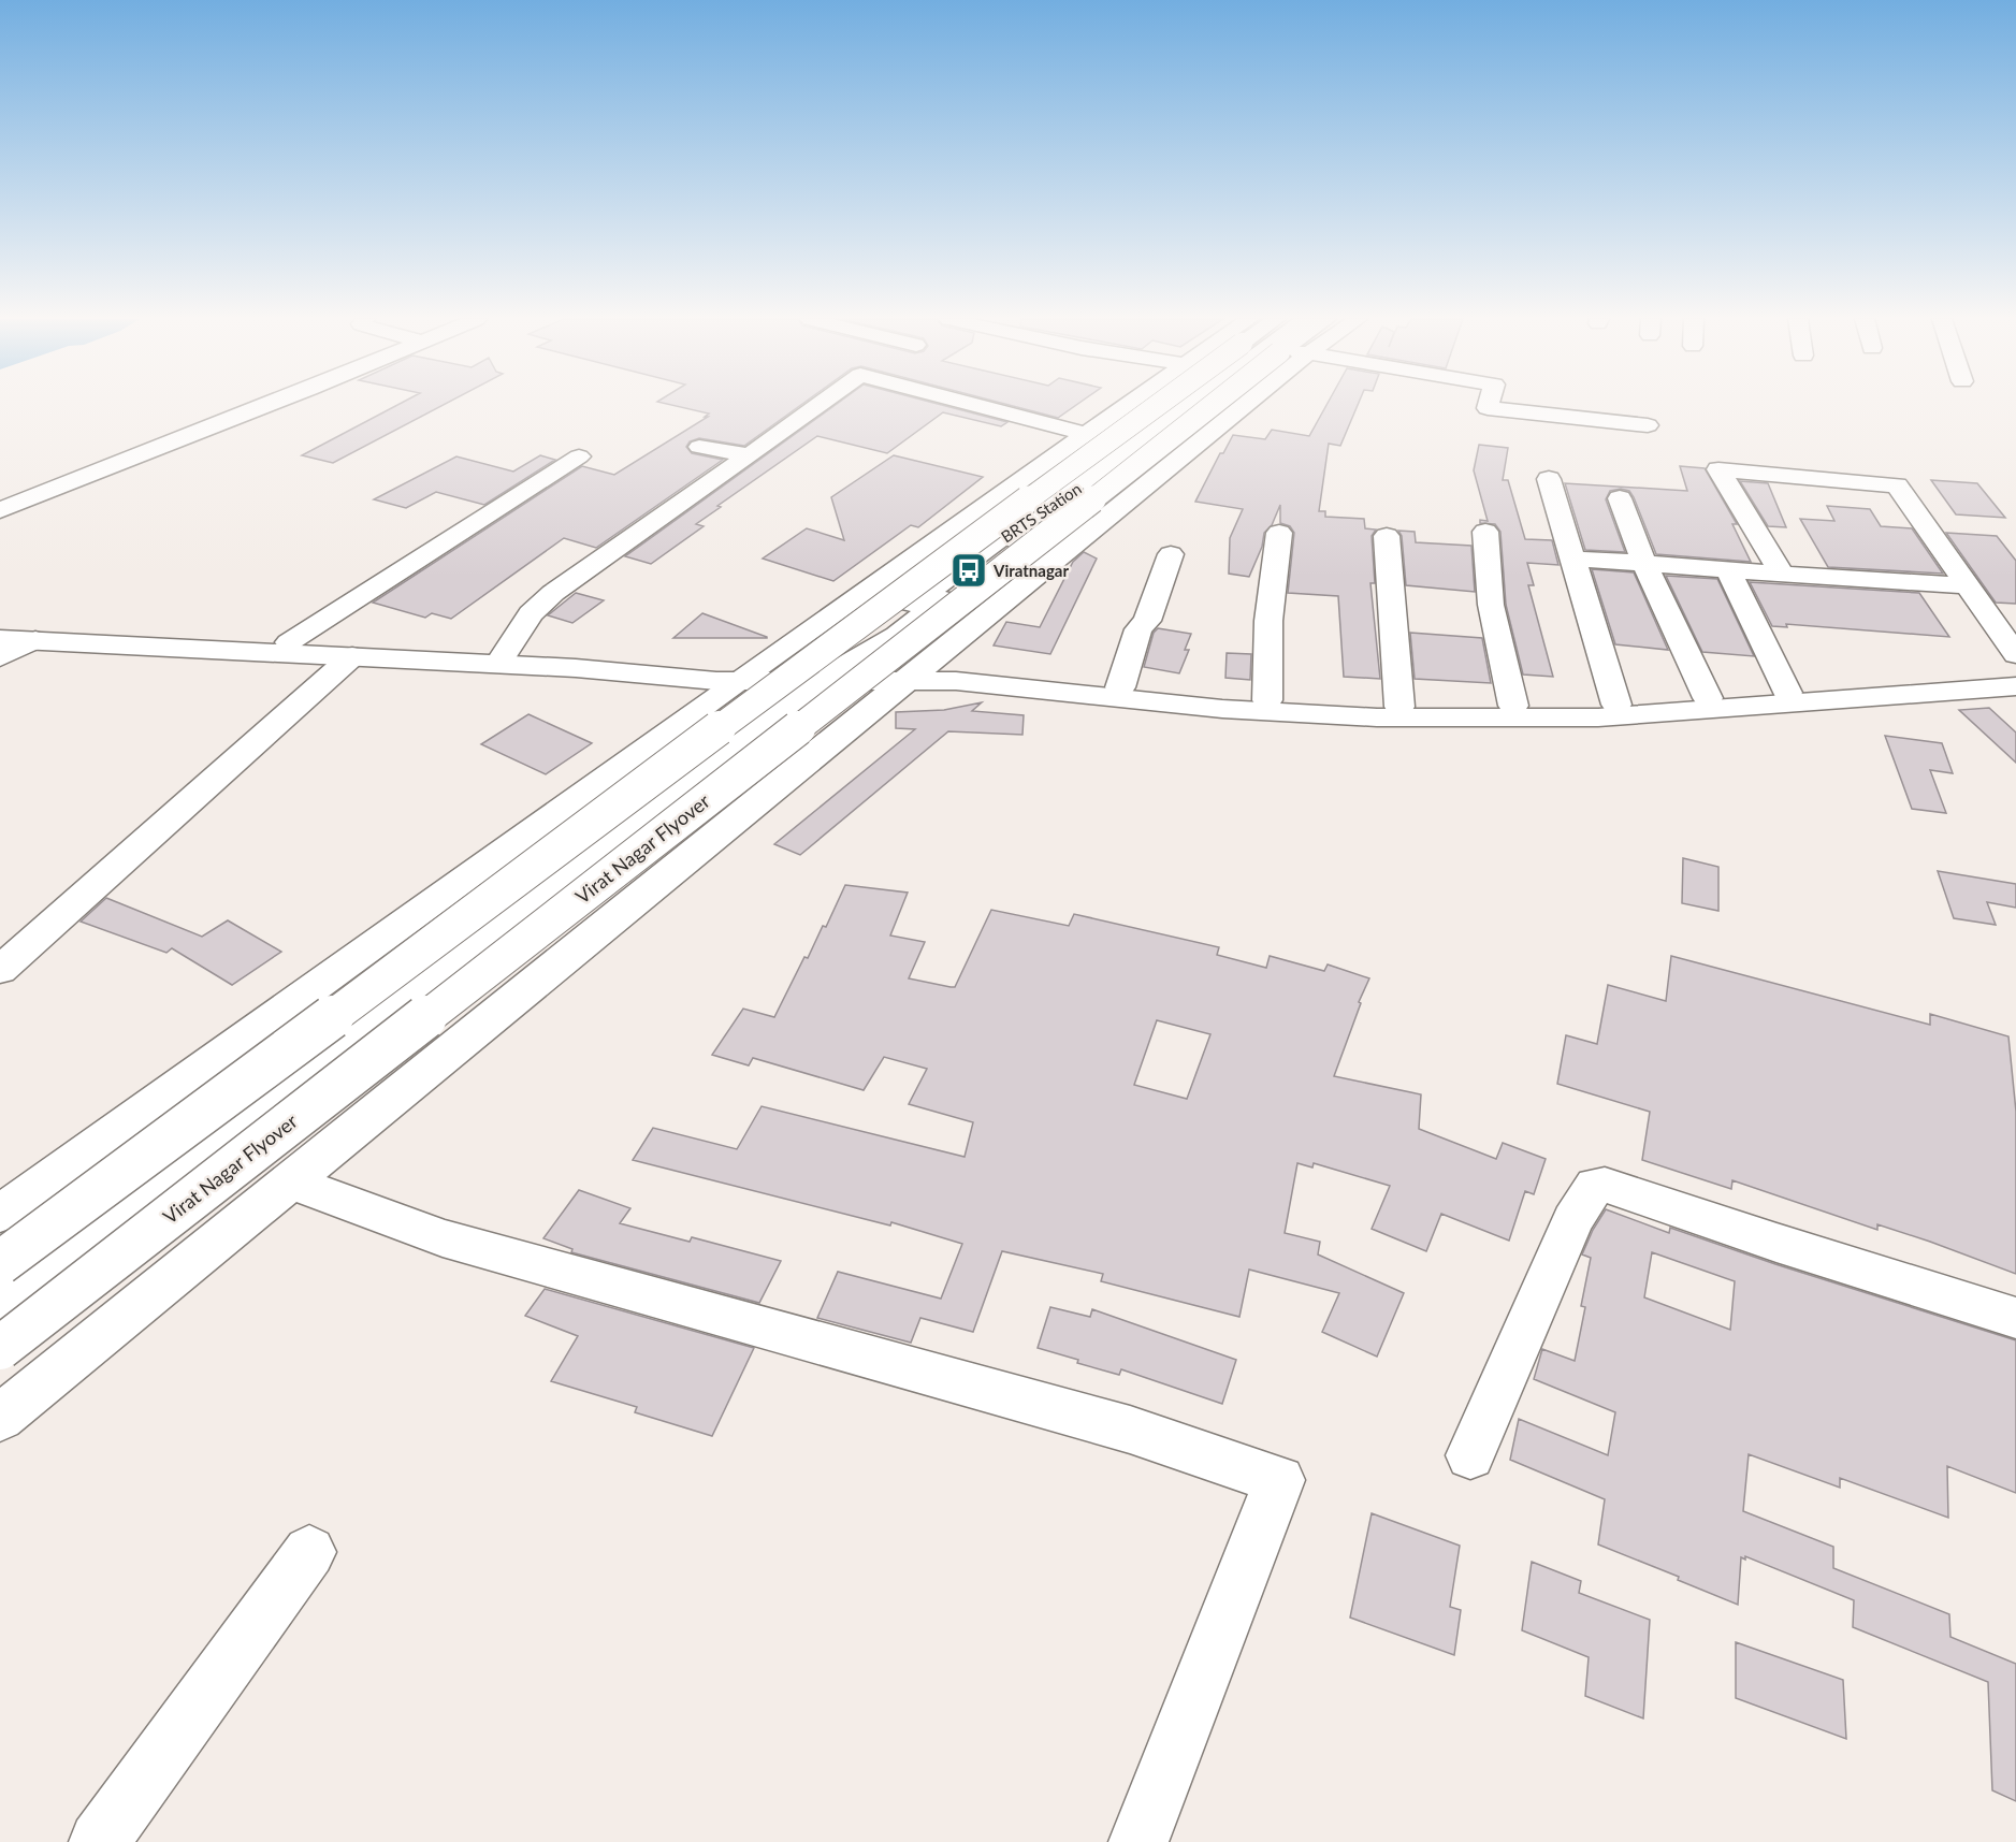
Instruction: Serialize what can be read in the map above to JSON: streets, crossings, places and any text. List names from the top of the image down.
{
  "streets": {
    "street": ["BRTS Station", "Virat Nagar Flyover"]
  },
  "places": {
    "bus stop": ["Viratnagar"]
  }
}
